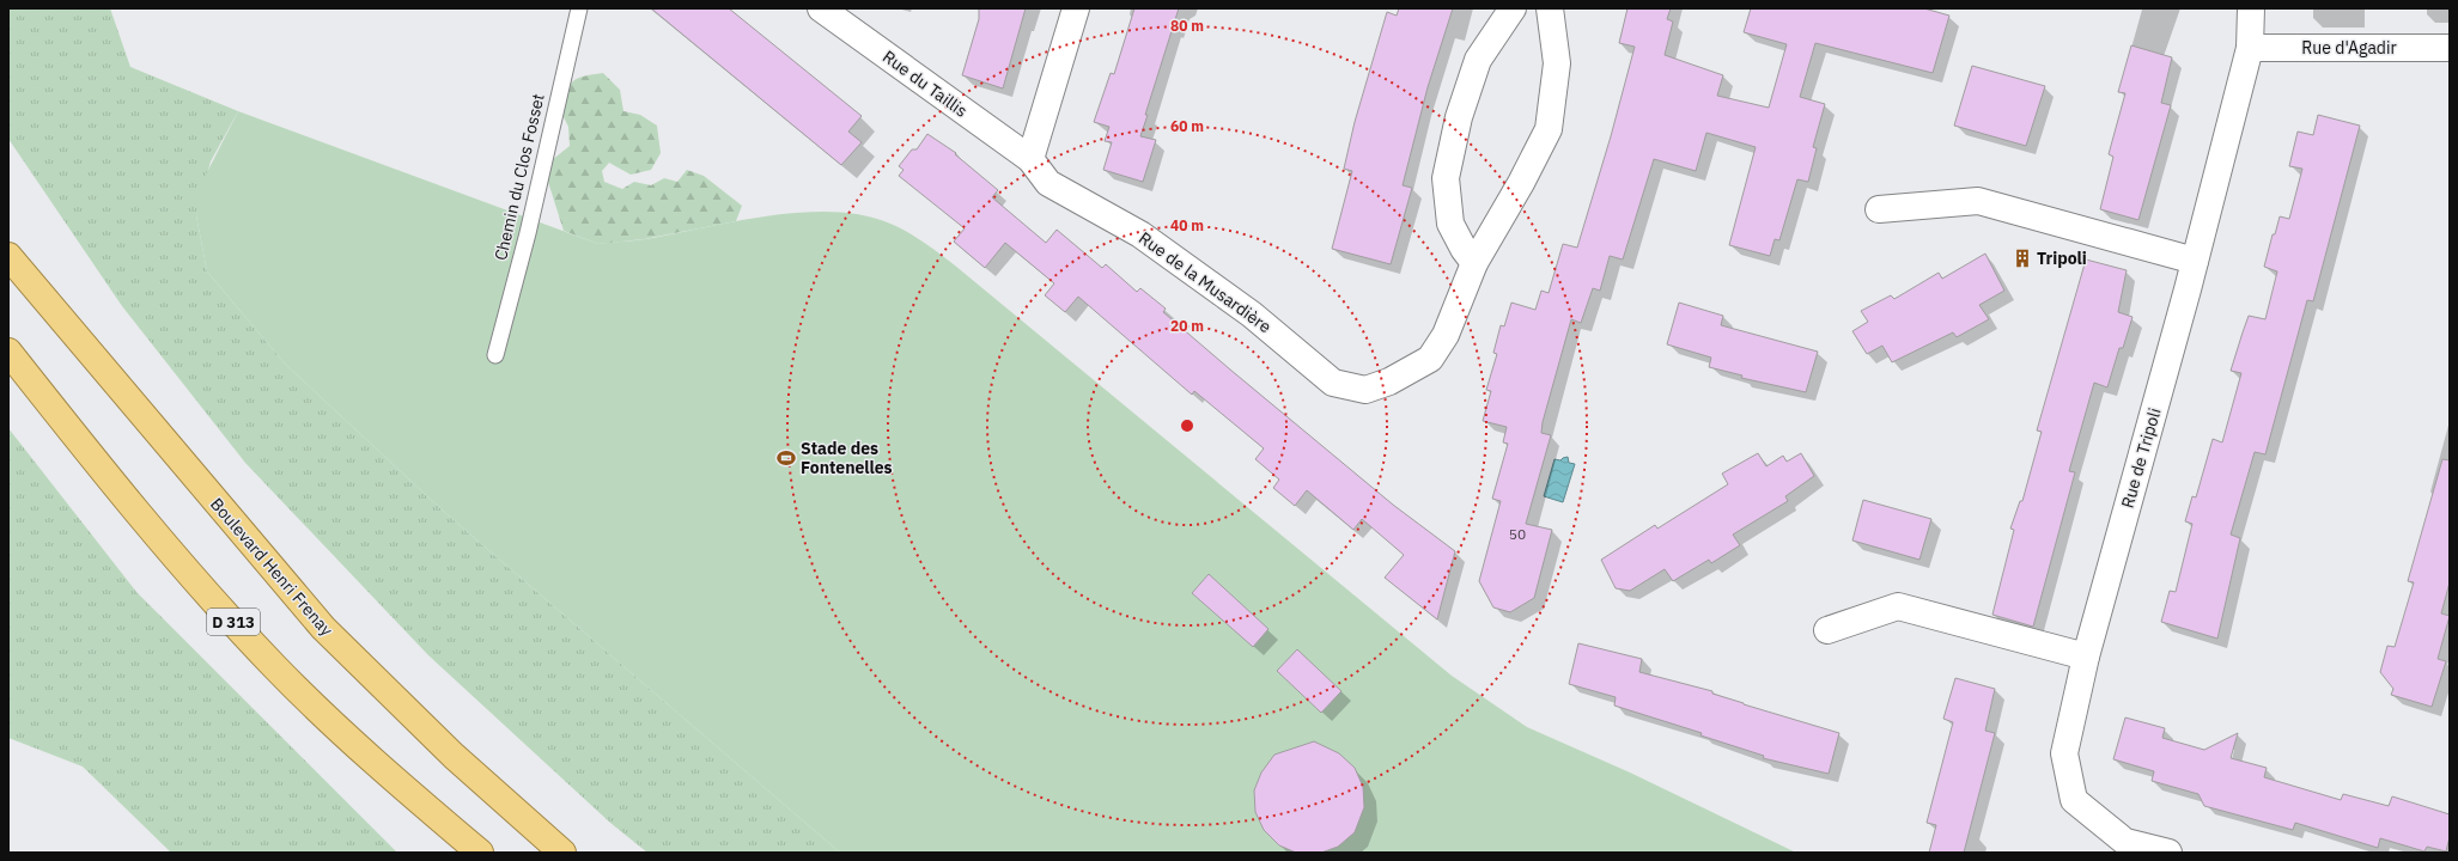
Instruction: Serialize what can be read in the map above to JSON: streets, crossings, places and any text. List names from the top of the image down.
{
  "streets": {
    "highway": ["Boulevard Henri Frenay", "D 313"],
    "street": [
      "Rue d'Agadir",
      "Rue du Taillis",
      "Rue de la Musardière",
      "Rue de Tripoli"
    ],
    "lane": ["Chemin du Clos Fosset"]
  },
  "crossings": [
    ["Rue d'Agadir", "Rue de Tripoli"],
    ["Rue du Taillis", "Rue de la Musardière"]
  ],
  "places": {
    "building": ["Tripoli"],
    "sports": ["Stade des Fontenelles"]
  },
  "house_numbers": ["50"],
  "rings": [
    "80 m",
    "60 m",
    "40 m",
    "20 m"
  ]
}
